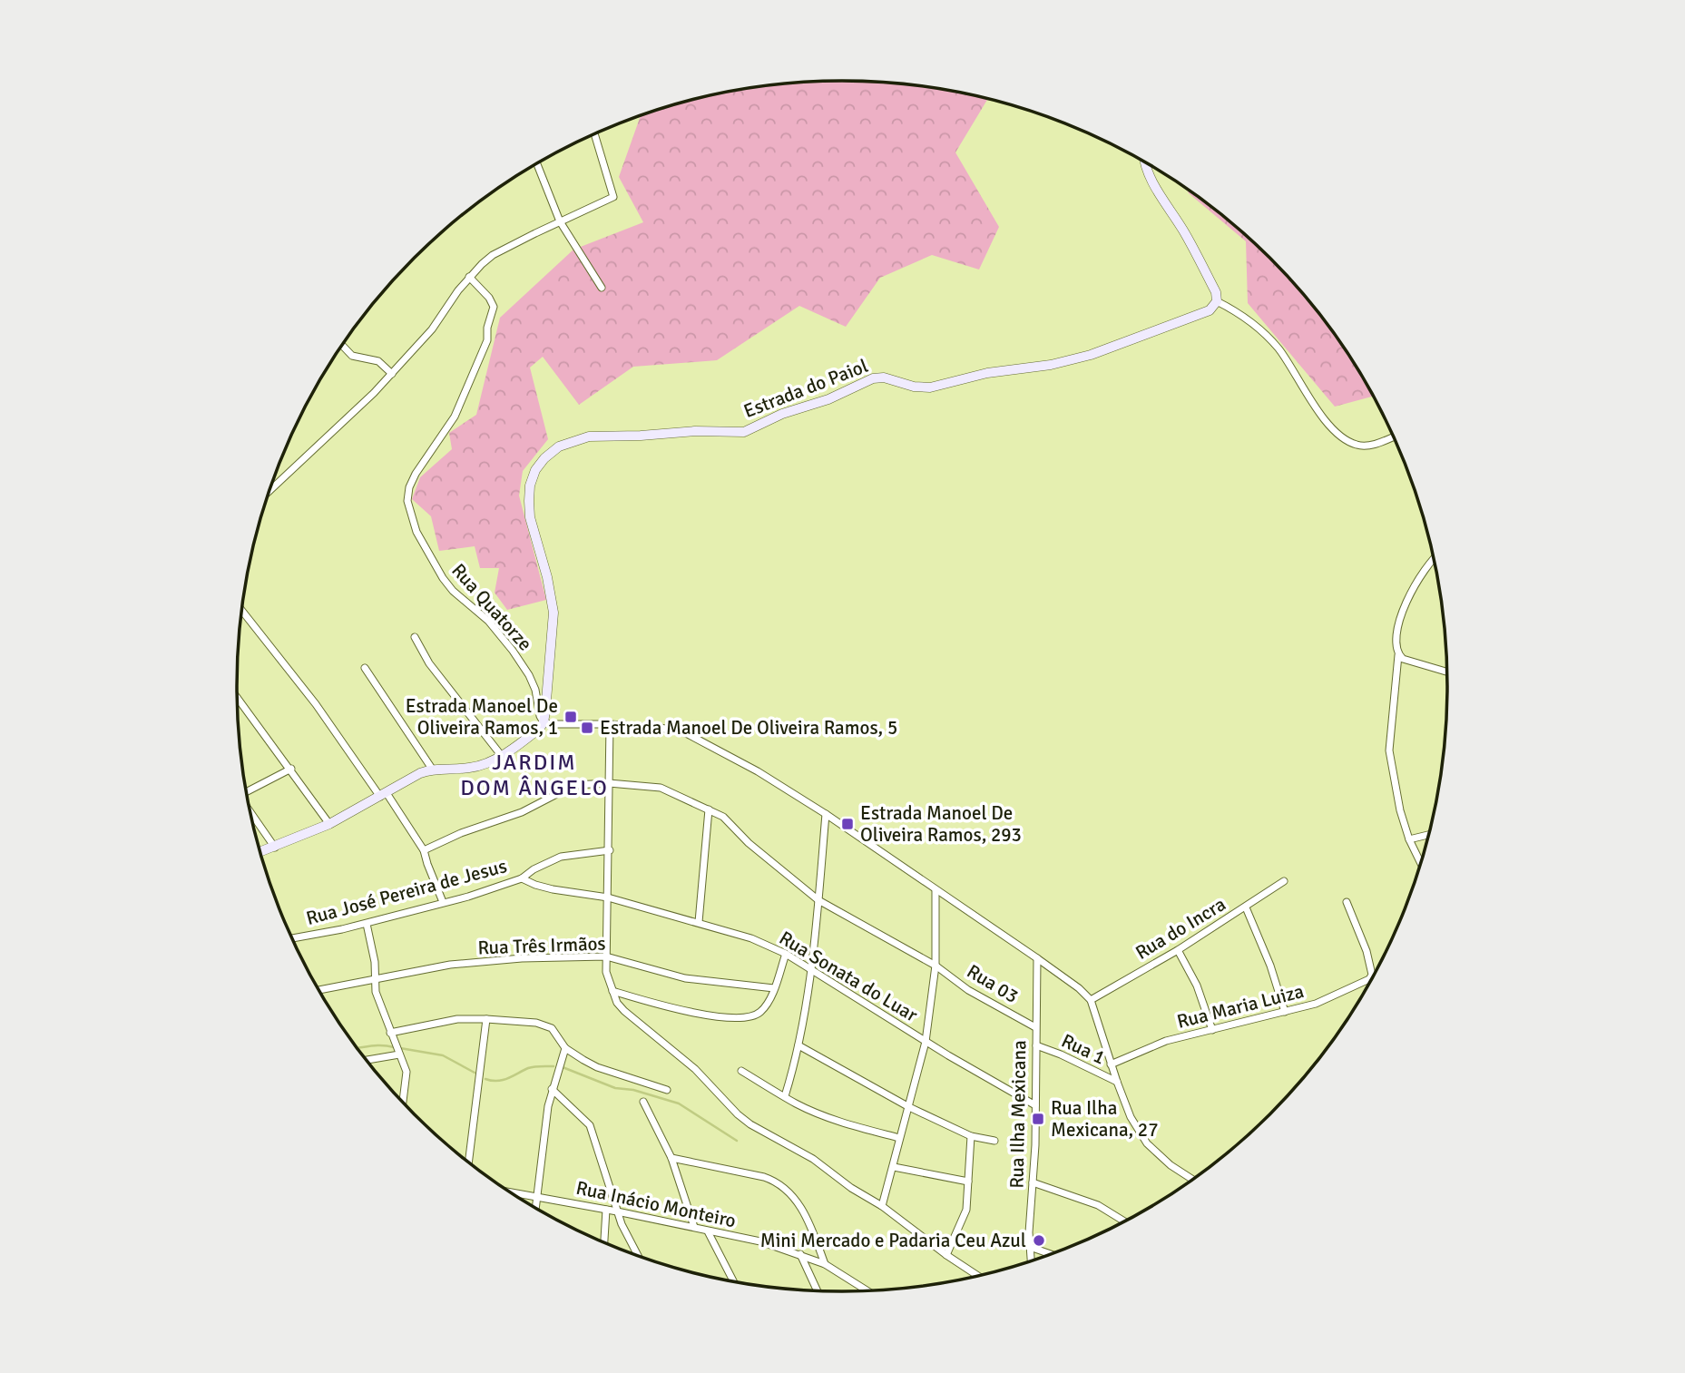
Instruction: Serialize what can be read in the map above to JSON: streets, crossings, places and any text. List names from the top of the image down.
{
  "streets": {
    "street": [
      "Estrada do Paiol",
      "Rua Quatorze",
      "Rua José Pereira de Jesus",
      "Rua do Incra",
      "Rua Três Irmãos",
      "Rua Sonata do Luar",
      "Rua 03",
      "Rua Maria Luiza",
      "Rua 1",
      "Rua Ilha Mexicana",
      "Rua Inácio Monteiro"
    ]
  },
  "crossings": [
    ["Estrada do Paiol", "Rua Quatorze"],
    ["Rua José Pereira de Jesus", "Rua Sonata do Luar"],
    ["Rua Sonata do Luar", "Rua Ilha Mexicana"],
    ["Rua 03", "Rua Ilha Mexicana"],
    ["Rua 1", "Rua Ilha Mexicana"]
  ],
  "districts": ["JARDIM DOM ÂNGELO"],
  "places": {
    "transit": [
      "Estrada Manoel De Oliveira Ramos, 1",
      "Estrada Manoel De Oliveira Ramos, 5",
      "Estrada Manoel De Oliveira Ramos, 293",
      "Rua Ilha Mexicana, 27"
    ],
    "other": ["Mini Mercado e Padaria Ceu Azul"]
  }
}
